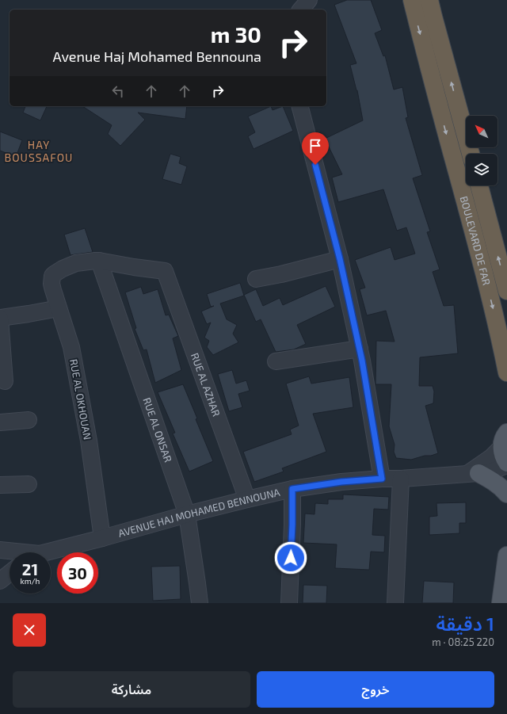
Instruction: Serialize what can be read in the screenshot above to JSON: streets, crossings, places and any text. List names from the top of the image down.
{
  "streets": {
    "highway": ["BOULEVARD DE FAR"],
    "street": [
      "RUE AL AZHAR",
      "RUE AL OKHOUAN",
      "RUE AL ONSAR",
      "AVENUE HAJ MOHAMED BENNOUNA"
    ]
  },
  "crossings": [
    ["RUE AL AZHAR", "RUE AL OKHOUAN"],
    ["RUE AL AZHAR", "RUE AL ONSAR"],
    ["RUE AL AZHAR", "AVENUE HAJ MOHAMED BENNOUNA"],
    ["RUE AL OKHOUAN", "RUE AL ONSAR"],
    ["RUE AL OKHOUAN", "AVENUE HAJ MOHAMED BENNOUNA"],
    ["RUE AL ONSAR", "AVENUE HAJ MOHAMED BENNOUNA"]
  ],
  "districts": ["HAY BOUSSAFOU"],
  "north": "top left",
  "page": {
    "turn": ["30 m", "Avenue Haj Mohamed Bennouna"],
    "speed": "21 km/h",
    "limit": "30",
    "heading": ["1 دقيقة", "220 m · 08:25"],
    "buttons": ["خروج", "مشاركة"]
  }
}
